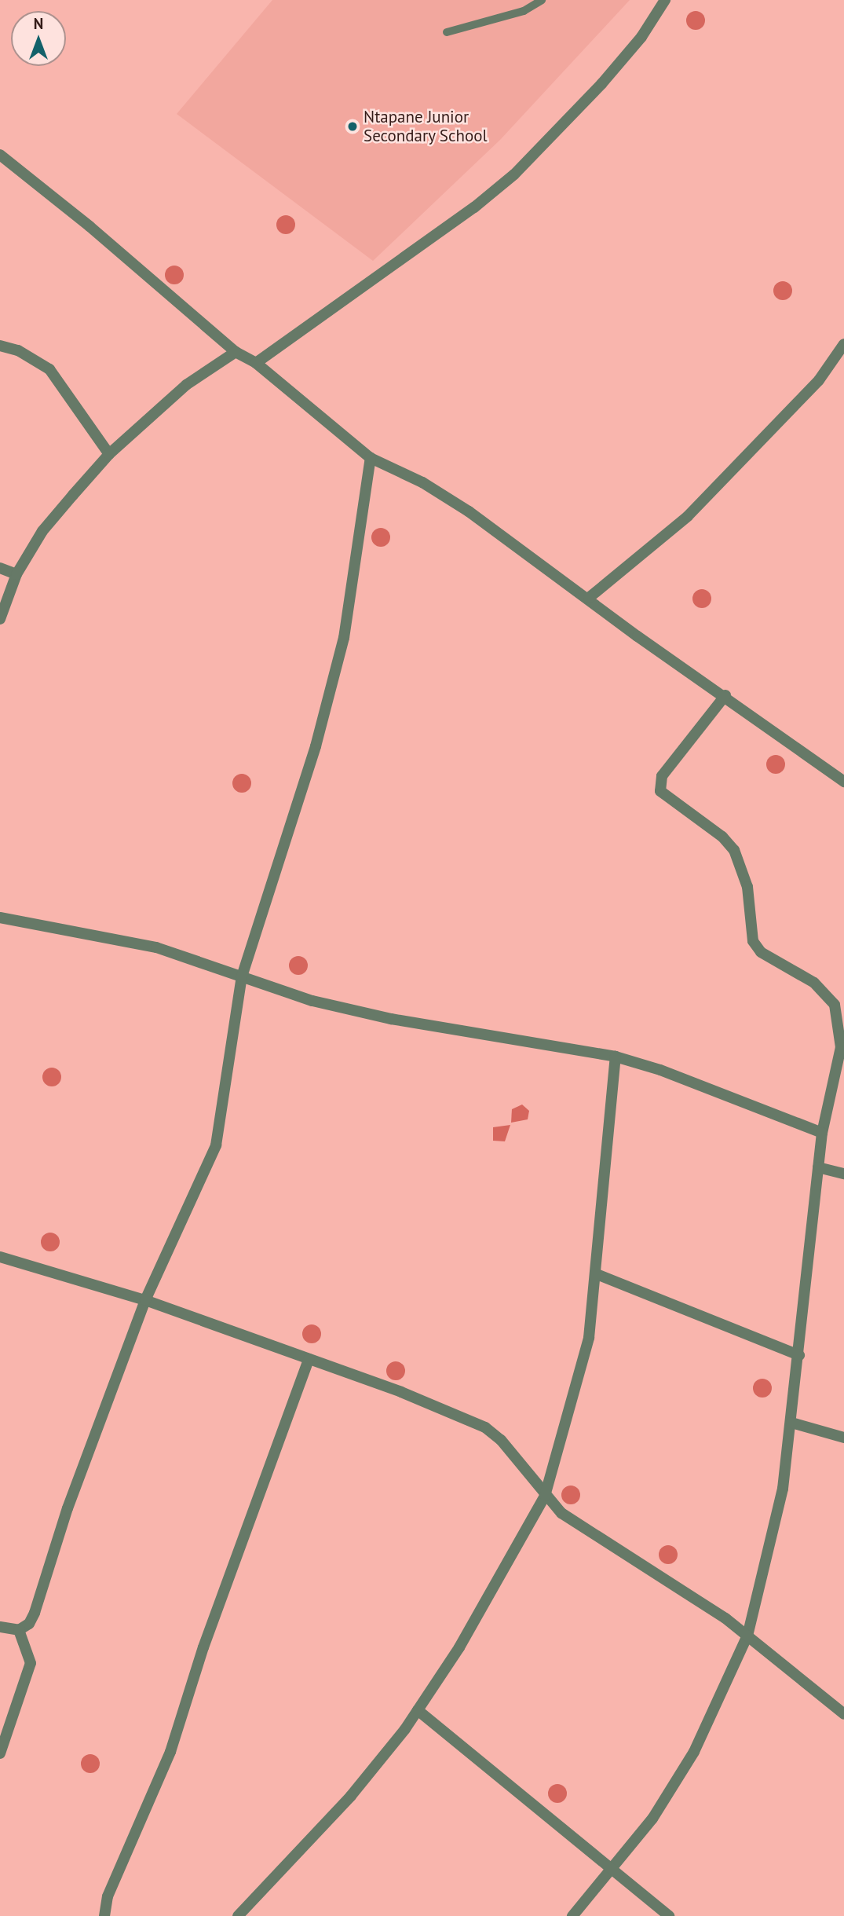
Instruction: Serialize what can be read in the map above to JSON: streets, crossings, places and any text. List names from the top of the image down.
{
  "places": ["Ntapane Junior Secondary School"],
  "north": "top"
}
